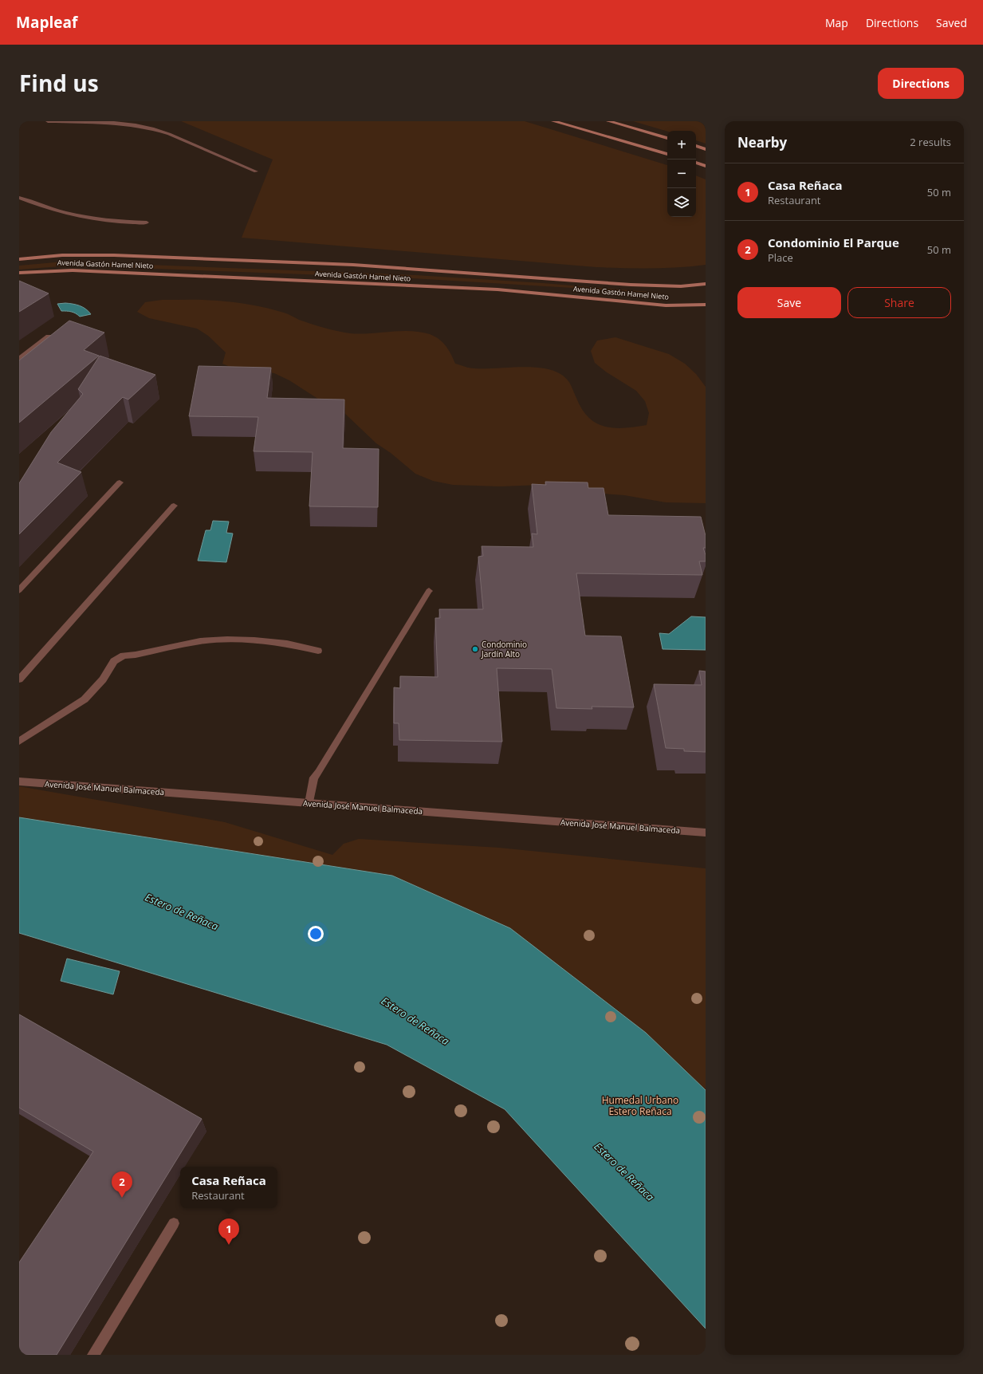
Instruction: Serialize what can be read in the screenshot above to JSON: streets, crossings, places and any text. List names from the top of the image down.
{
  "streets": {
    "main road": ["Avenida Gastón Hamel Nieto"],
    "street": ["Avenida José Manuel Balmaceda"]
  },
  "water": ["Estero de Reñaca"],
  "parks": ["Humedal Urbano Estero Reñaca"],
  "places": ["Condominio Jardín Alto"],
  "page": {
    "header": "Mapleaf",
    "nav": ["Map", "Directions", "Saved"],
    "title": "Find us",
    "buttons": [
      "Directions",
      ["Save", "Share"]
    ],
    "heading": ["Nearby", "2 results"],
    "map_buttons": ["+", "−"],
    "list": [
      {
        "mark": "1",
        "name": "Casa Reñaca",
        "note": "Restaurant",
        "value": "50 m"
      },
      {
        "mark": "2",
        "name": "Condominio El Parque",
        "note": "Place",
        "value": "50 m"
      }
    ],
    "popup": ["Casa Reñaca", "Restaurant"],
    "pins": ["2", "1"]
  }
}
